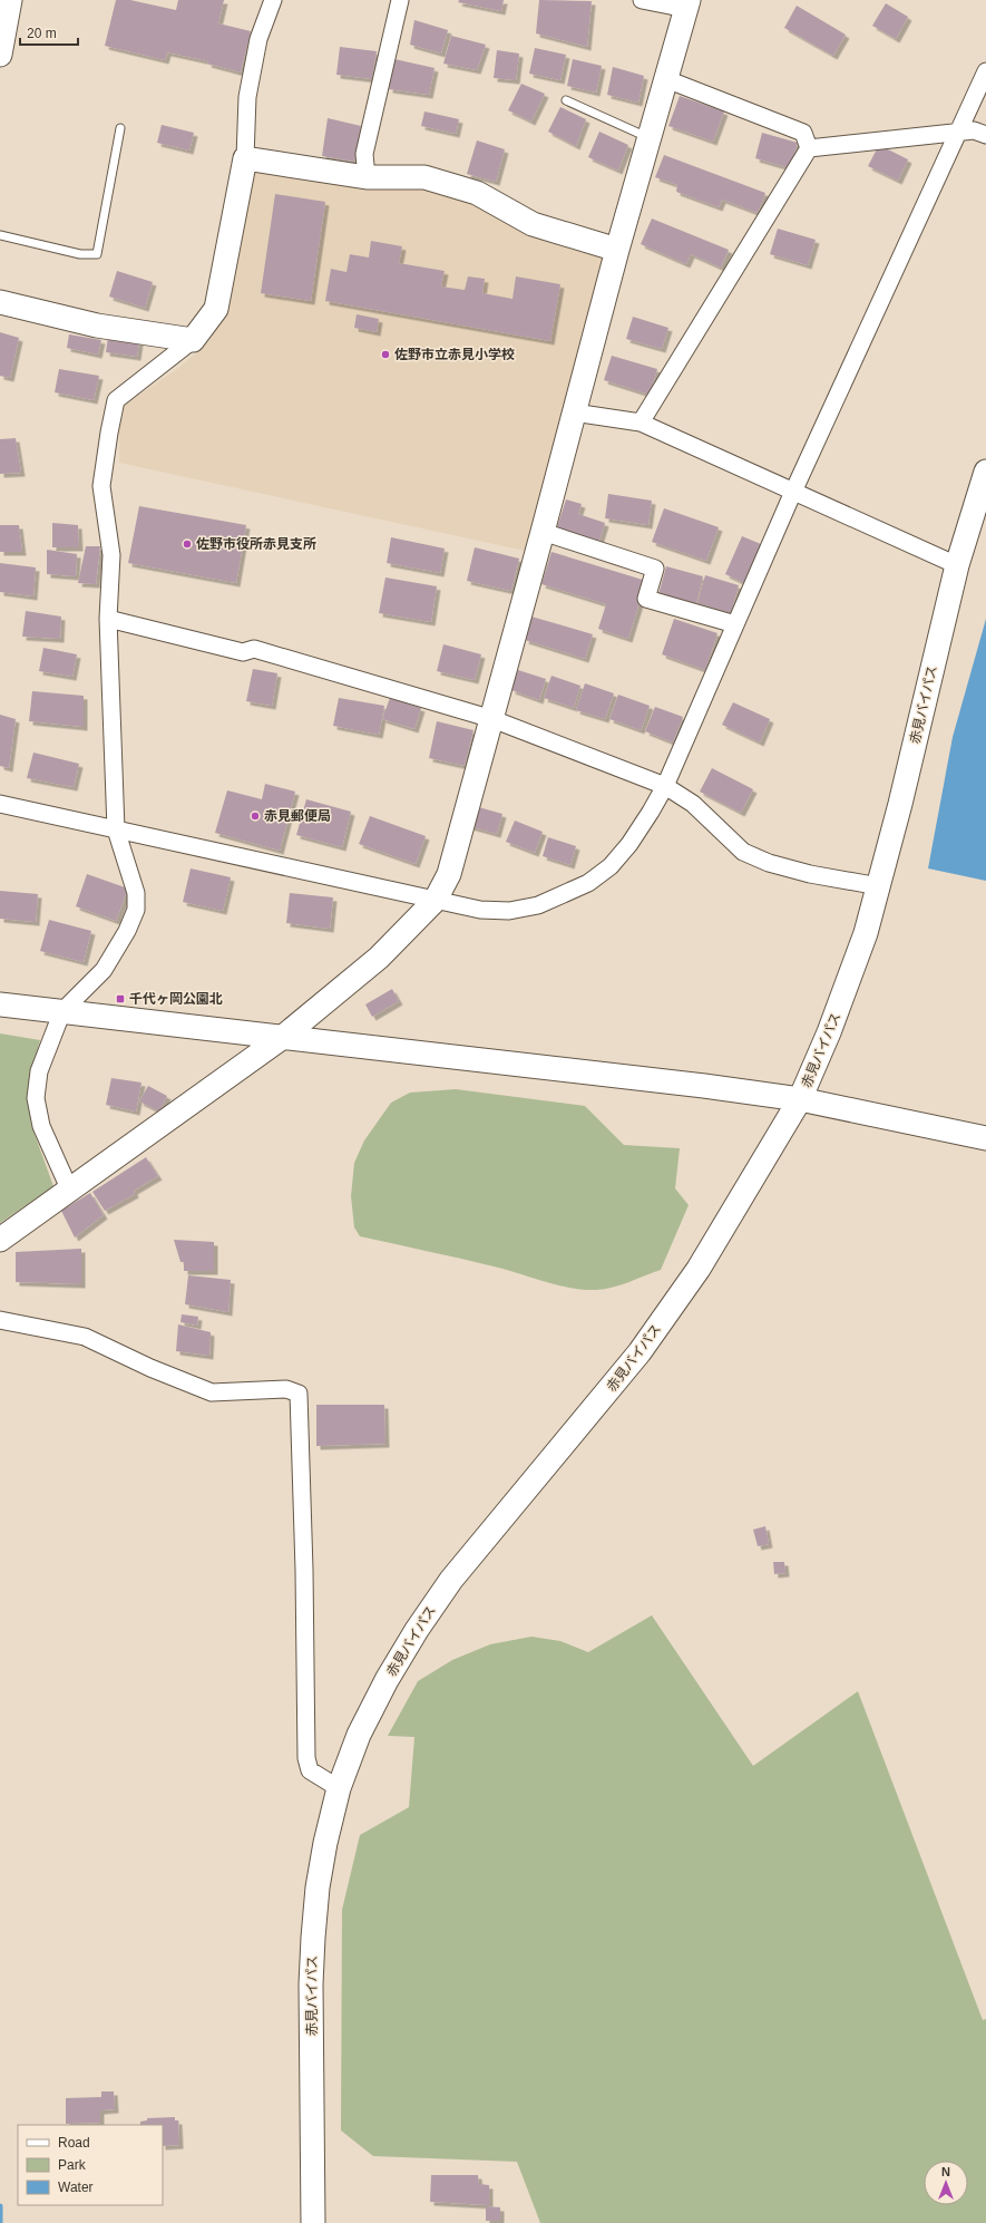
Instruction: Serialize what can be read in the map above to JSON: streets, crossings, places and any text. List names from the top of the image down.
{
  "streets": {
    "street": ["赤見バイパス"]
  },
  "places": {
    "other": ["佐野市立赤見小学校", "佐野市役所赤見支所", "赤見郵便局"],
    "transit": ["千代ヶ岡公園北"]
  },
  "legend": ["Road", "Park", "Water"],
  "scale_bar": "20 m",
  "north": "top"
}
